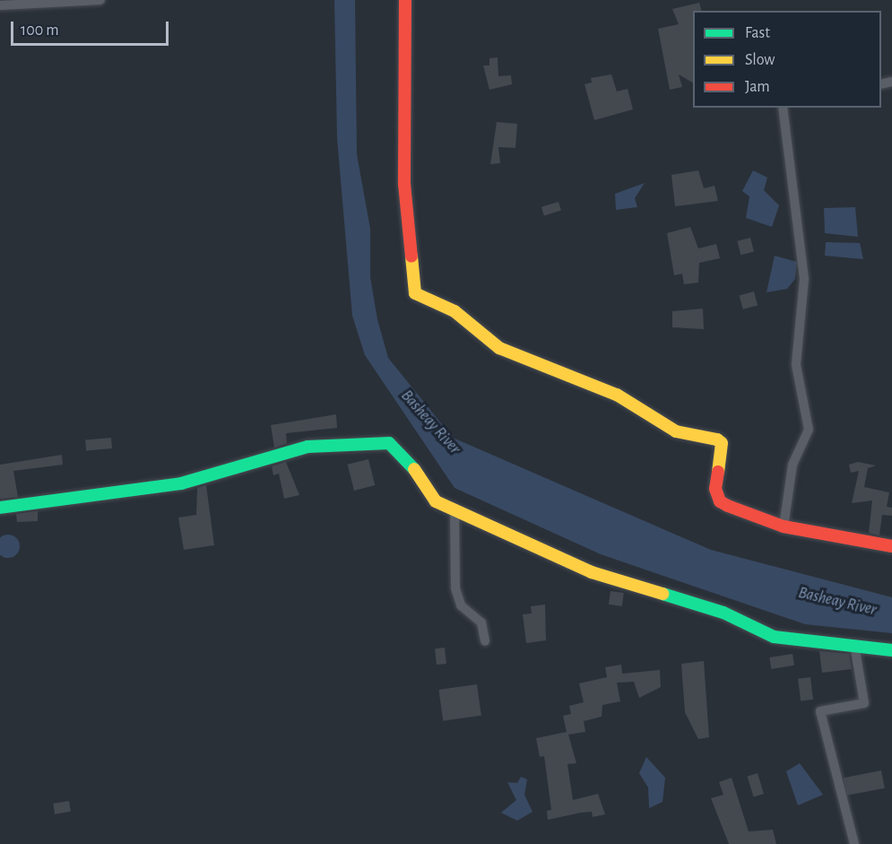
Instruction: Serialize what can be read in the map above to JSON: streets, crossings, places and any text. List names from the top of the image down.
{
  "water": ["Basheay River"],
  "legend": ["Fast", "Slow", "Jam"],
  "scale_bar": "100 m"
}
